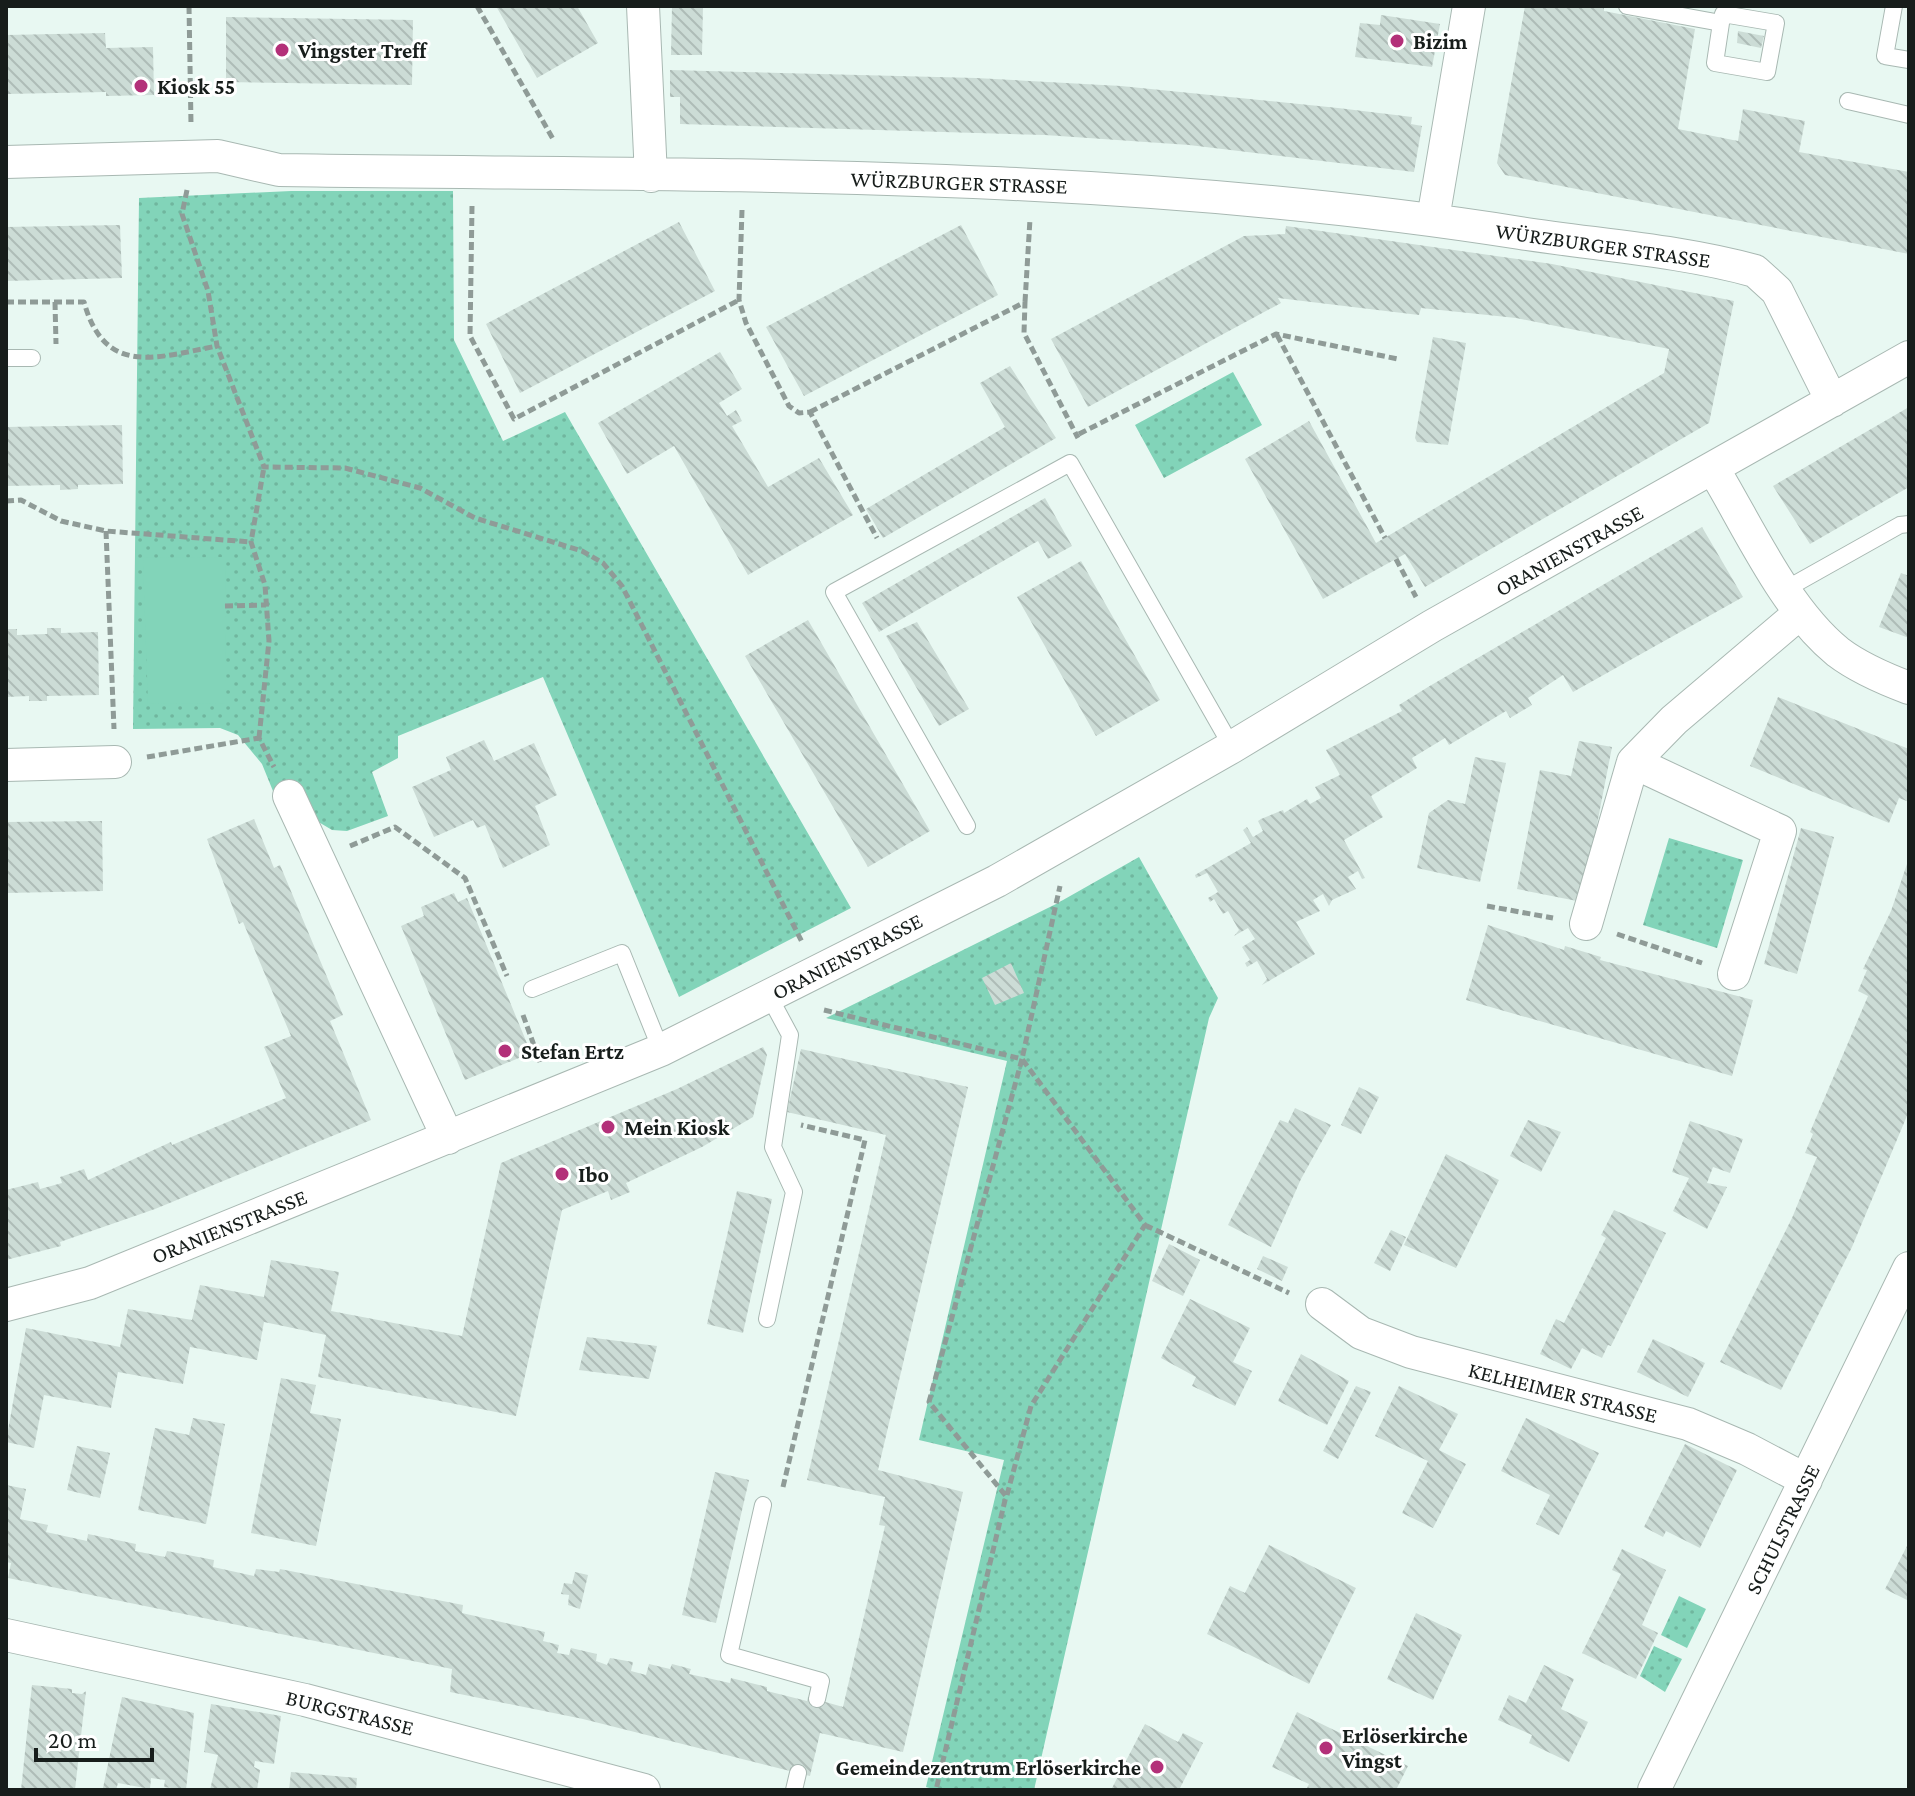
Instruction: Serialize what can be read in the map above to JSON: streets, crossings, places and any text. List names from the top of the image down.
{
  "streets": {
    "street": [
      "WÜRZBURGER STRASSE",
      "ORANIENSTRASSE",
      "KELHEIMER STRASSE",
      "SCHULSTRASSE",
      "BURGSTRASSE"
    ]
  },
  "crossings": [
    ["WÜRZBURGER STRASSE", "ORANIENSTRASSE"],
    ["KELHEIMER STRASSE", "SCHULSTRASSE"]
  ],
  "places": [
    "Bizim",
    "Vingster Treff",
    "Kiosk 55",
    "Stefan Ertz",
    "Mein Kiosk",
    "Ibo",
    "Erlöserkirche Vingst",
    "Gemeindezentrum Erlöserkirche"
  ],
  "scale_bar": "20 m"
}
